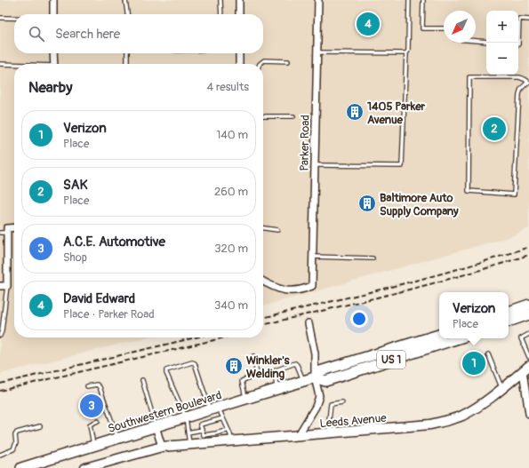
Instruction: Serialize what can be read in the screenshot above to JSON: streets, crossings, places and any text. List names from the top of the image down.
{
  "streets": {
    "main road": ["US 1", "Southwestern Boulevard"],
    "street": ["Parker Road", "Leeds Avenue"]
  },
  "places": {
    "building": ["1405 Parker Avenue", "Baltimore Auto Supply Company", "Winkler's Welding"]
  },
  "north": "bottom left",
  "page": {
    "map_buttons": ["+", "−"],
    "pins": [
      "4",
      "2",
      "1",
      "3"
    ],
    "search": "Search here",
    "heading": ["Nearby", "4 results"],
    "list": [
      {
        "mark": "1",
        "name": "Verizon",
        "note": "Place",
        "value": "140 m"
      },
      {
        "mark": "2",
        "name": "SAK",
        "note": "Place",
        "value": "260 m"
      },
      {
        "mark": "3",
        "name": "A.C.E. Automotive",
        "note": "Shop",
        "value": "320 m"
      },
      {
        "mark": "4",
        "name": "David Edward",
        "note": "Place · Parker Road",
        "value": "340 m"
      }
    ],
    "popup": ["Verizon", "Place"]
  }
}
